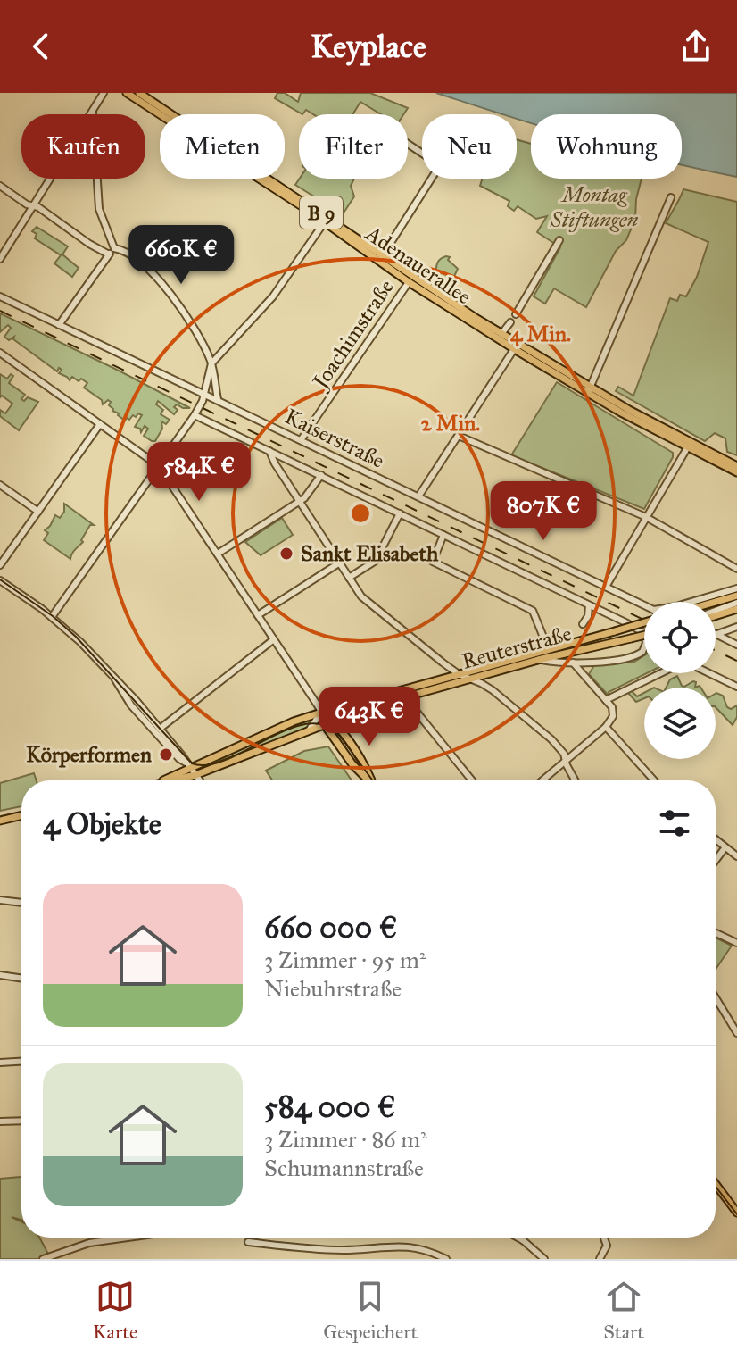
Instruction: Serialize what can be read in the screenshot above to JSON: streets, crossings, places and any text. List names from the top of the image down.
{
  "streets": {
    "main road": ["B 9", "Adenauerallee", "Reuterstraße"],
    "street": ["Joachimstraße", "Kaiserstraße"]
  },
  "crossings": [
    ["Adenauerallee", "Joachimstraße"],
    ["Joachimstraße", "Kaiserstraße"]
  ],
  "parks": ["Montag Stiftungen"],
  "places": ["Sankt Elisabeth", "Körperformen"],
  "page": {
    "header": "Keyplace",
    "chip": [
      "Kaufen",
      "Mieten",
      "Filter",
      "Neu",
      "Wohnung"
    ],
    "price": [
      "660K €",
      "584K €",
      "807K €",
      "643K €"
    ],
    "heading": "4 Objekte",
    "list": [
      {
        "name": "660 000 €",
        "note": "3 Zimmer · 95 m² · Niebuhrstraße"
      },
      {
        "name": "584 000 €",
        "note": "3 Zimmer · 86 m² · Schumannstraße"
      }
    ],
    "tabs": ["Karte", "Gespeichert", "Start"]
  },
  "rings": ["4 Min.", "2 Min."]
}
